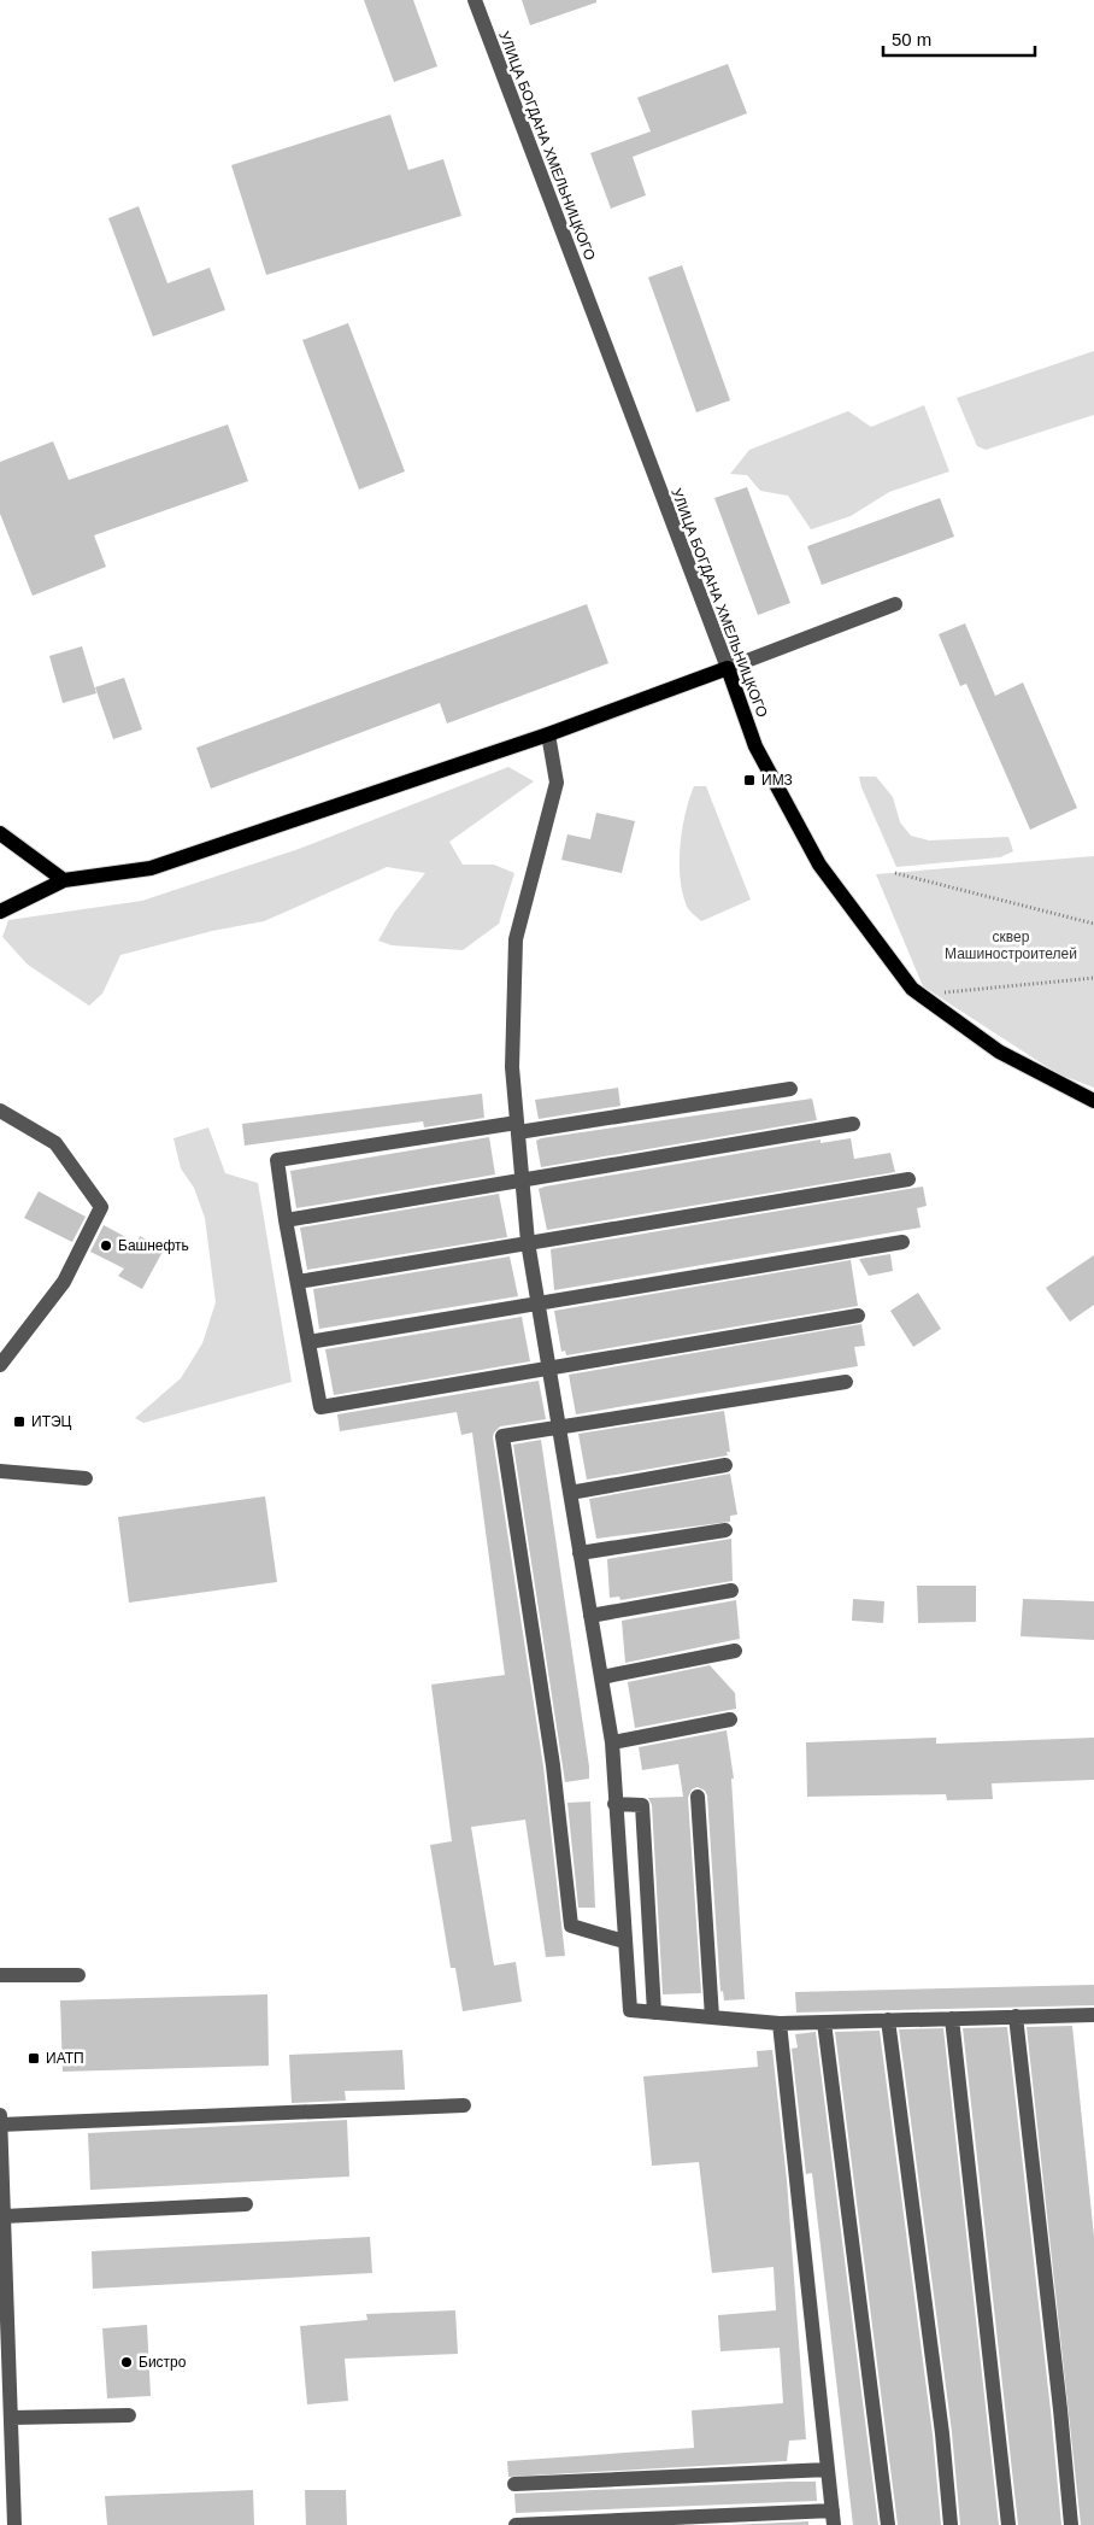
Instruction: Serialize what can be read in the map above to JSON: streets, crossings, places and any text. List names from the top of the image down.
{
  "streets": {
    "main road": ["УЛИЦА БОГДАНА ХМЕЛЬНИЦКОГО"]
  },
  "parks": ["сквер Машиностроителей"],
  "places": {
    "transit": ["ИМЗ", "ИТЭЦ", "ИАТП"],
    "other": ["Башнефть", "Бистро"]
  },
  "scale_bar": "50 m"
}
